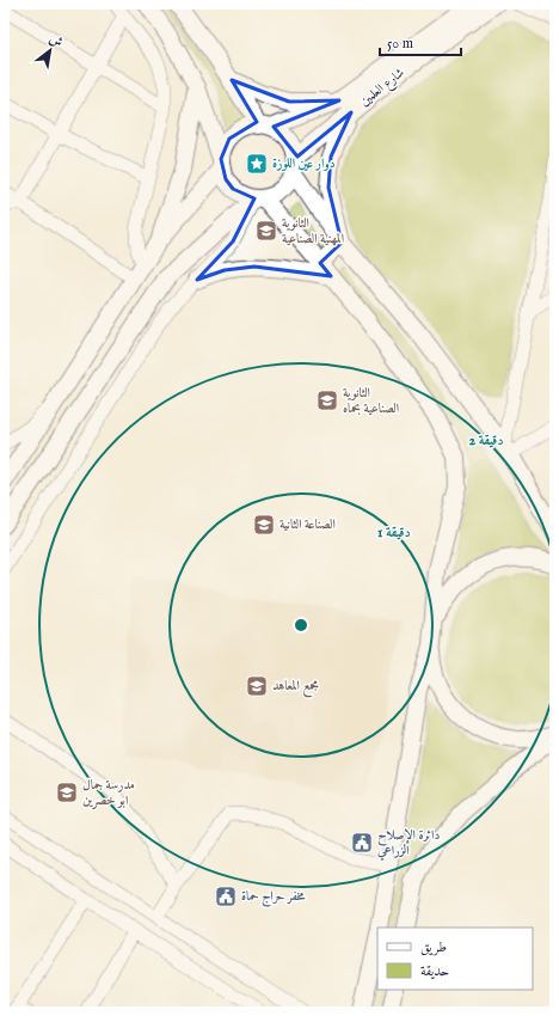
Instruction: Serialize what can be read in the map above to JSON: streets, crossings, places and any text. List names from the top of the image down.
{
  "streets": {
    "main road": ["شارع العلمين"]
  },
  "places": {
    "place": ["دوار عين اللوزة"],
    "school or university": [
      "الثانوية المهنية الصناعية",
      "الثانوية الصناعية بحماه",
      "الصناعة الثانية",
      "مجمع المعاهد",
      "مدرسة جمال ابو خصرين"
    ],
    "public building": ["دائرة الإصلاح الزراعي", "مخفر حراج حماة"]
  },
  "legend": ["طريق", "حديقة"],
  "scale_bar": "50 m",
  "north": "top right",
  "rings": ["2 دقيقة", "1 دقيقة"]
}
